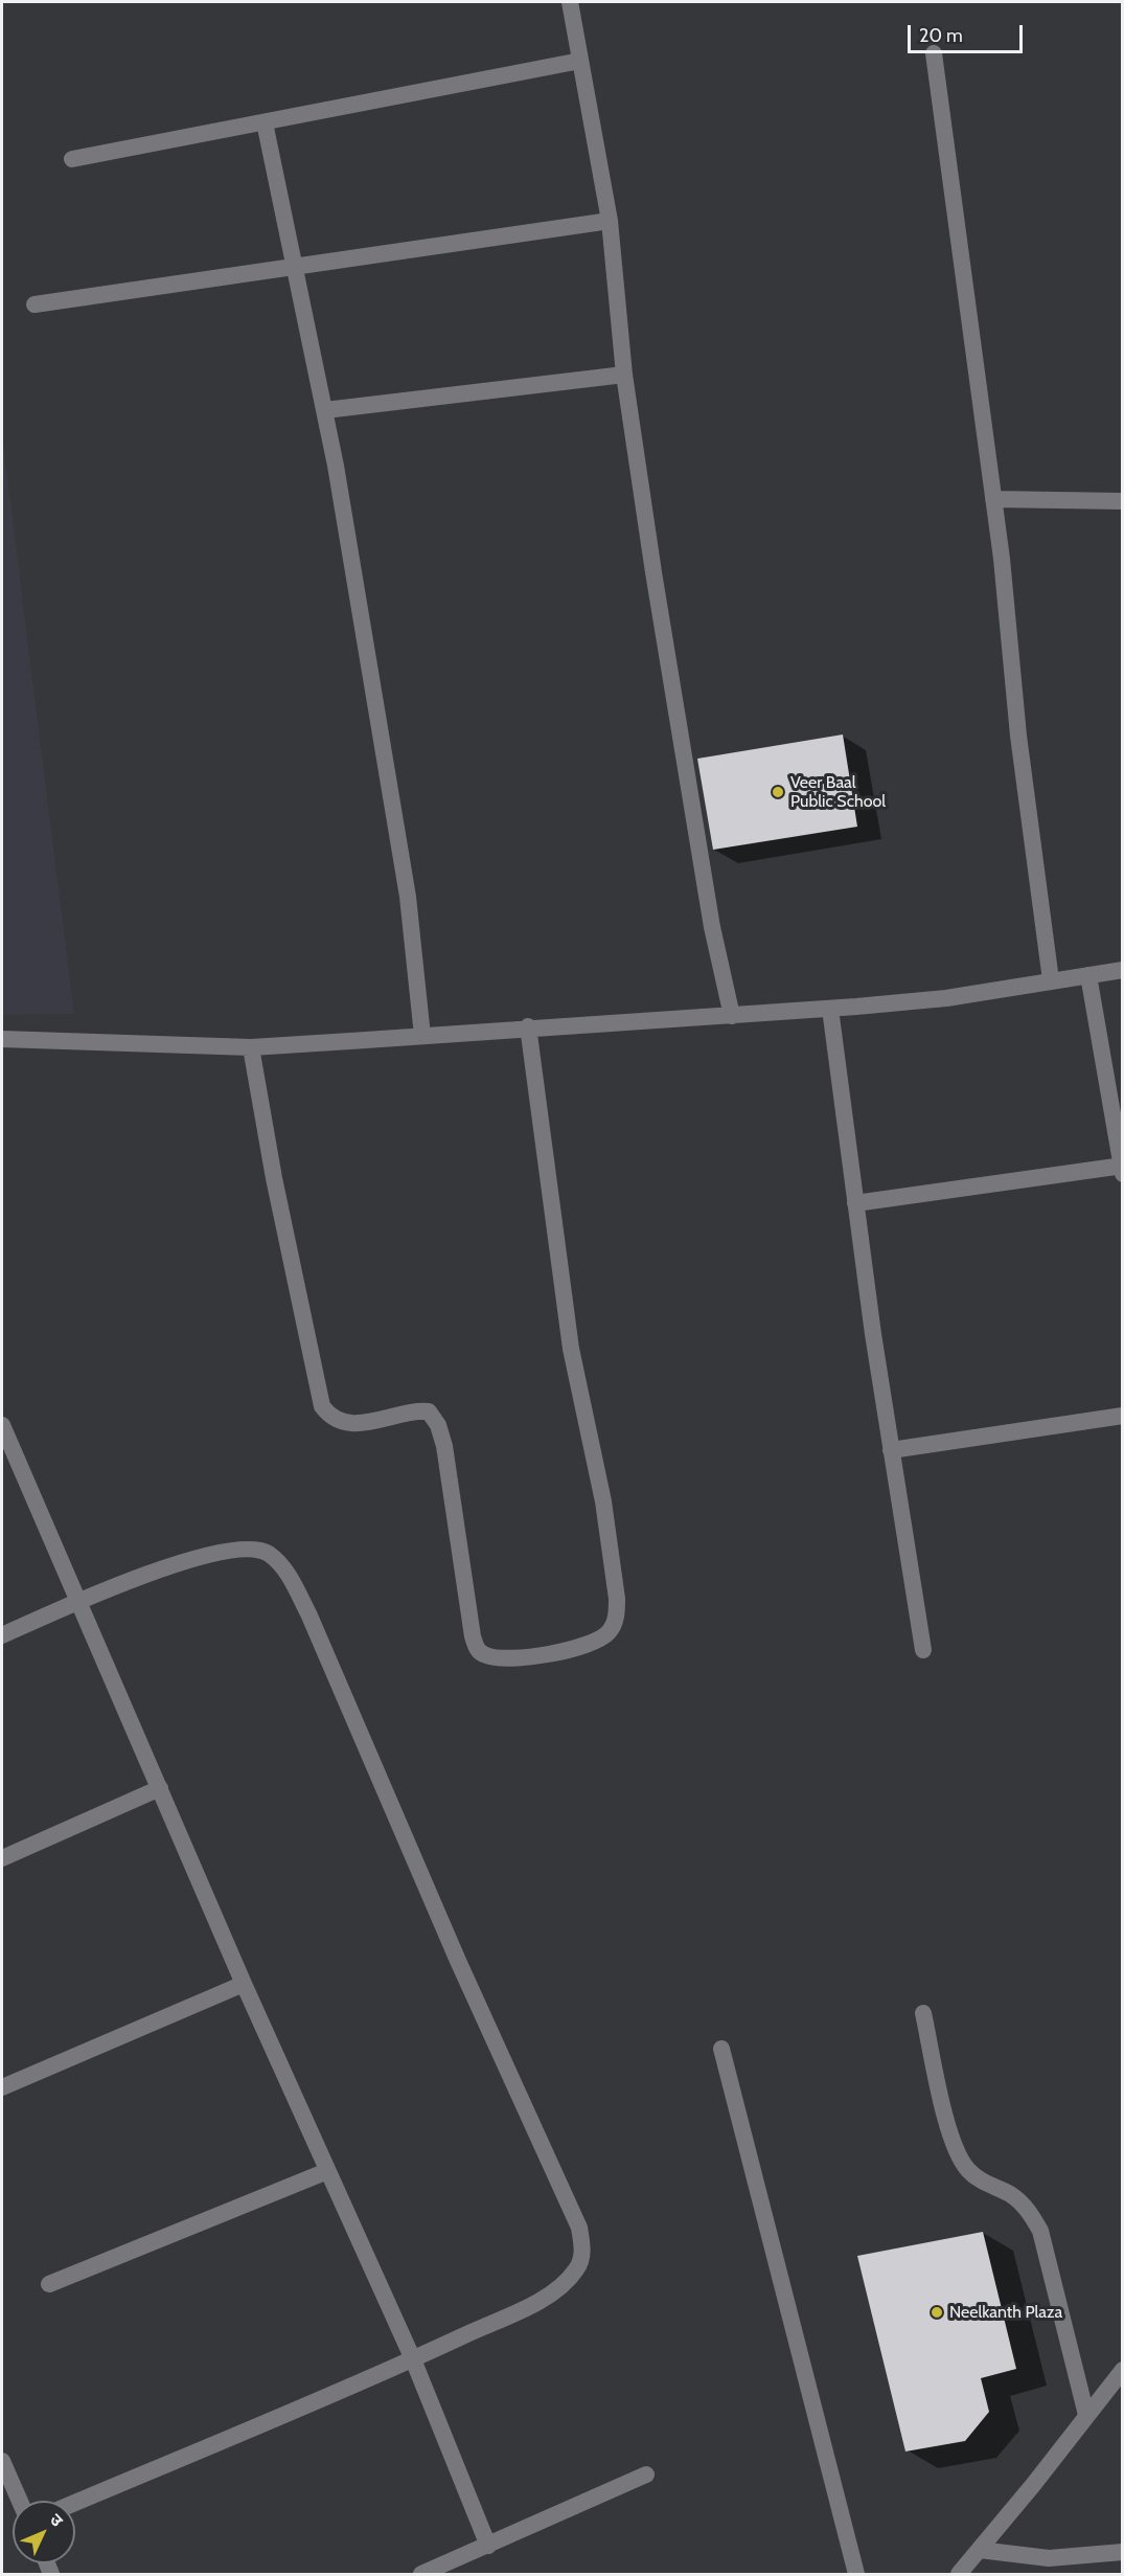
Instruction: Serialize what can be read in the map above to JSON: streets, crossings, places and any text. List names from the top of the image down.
{
  "places": ["Veer Baal Public School", "Neelkanth Plaza"],
  "scale_bar": "20 m",
  "north": "top right"
}
